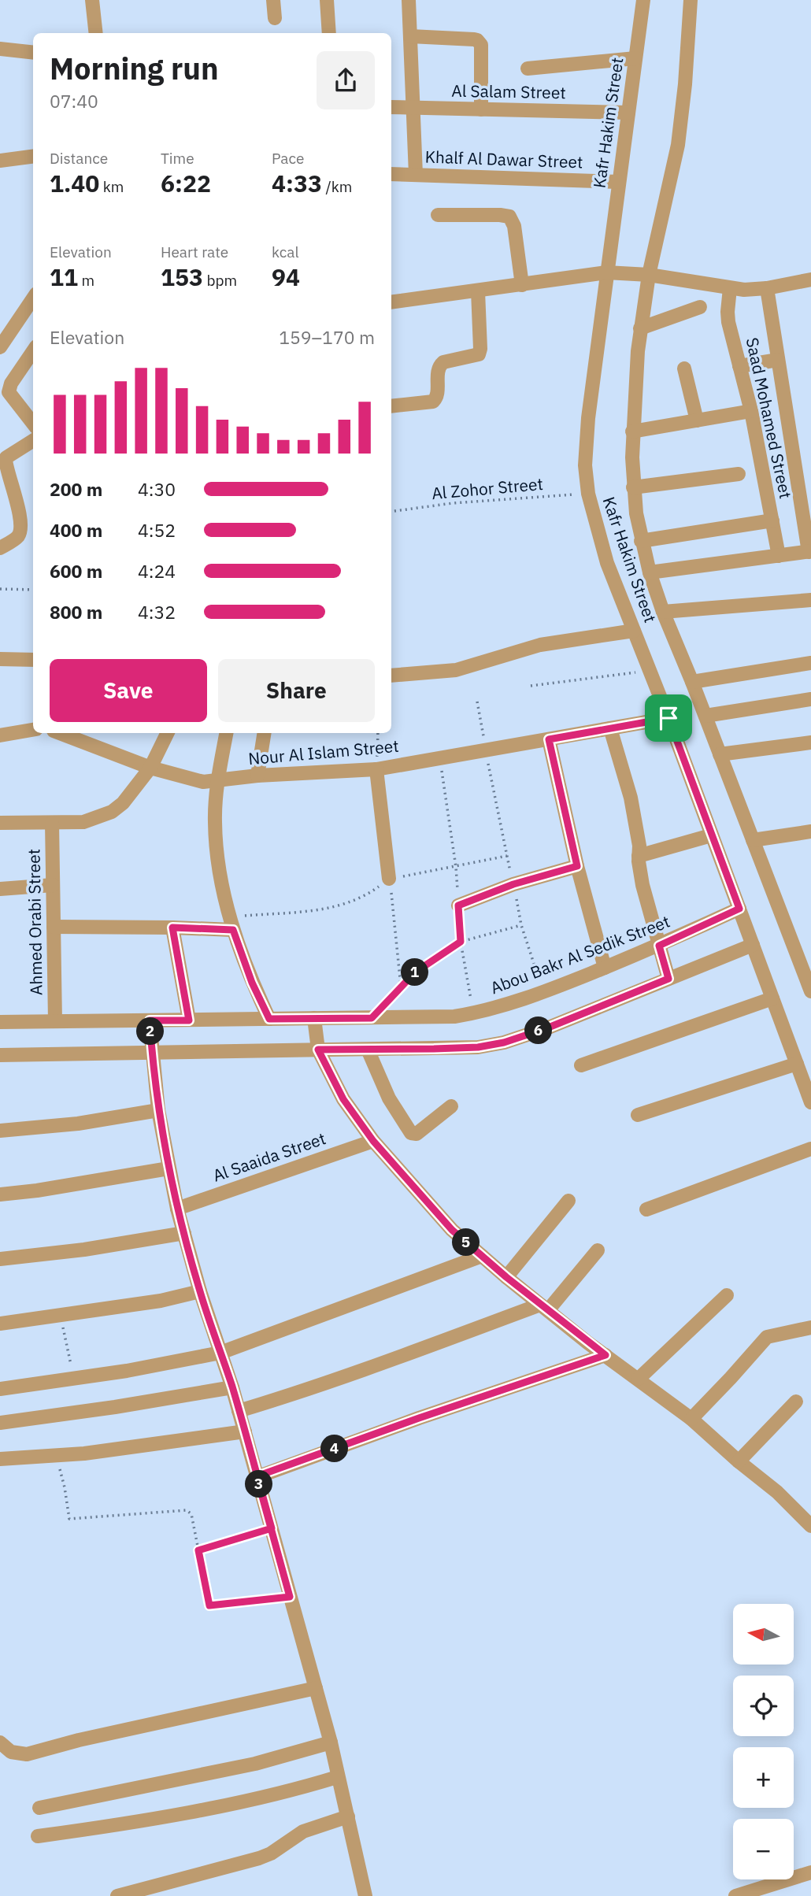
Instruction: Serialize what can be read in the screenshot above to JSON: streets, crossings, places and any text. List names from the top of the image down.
{
  "streets": {
    "street": [
      "Al Salam Street",
      "Kafr Hakim Street",
      "Khalf Al Dawar Street",
      "Saad Mohamed Street",
      "Nour Al Islam Street",
      "Ahmed Orabi Street",
      "Abou Bakr Al Sedik Street",
      "Al Saaida Street"
    ],
    "path": ["Al Zohor Street"]
  },
  "crossings": [
    ["Al Salam Street", "Kafr Hakim Street"],
    ["Kafr Hakim Street", "Khalf Al Dawar Street"],
    ["Kafr Hakim Street", "Al Zohor Street"],
    ["Kafr Hakim Street", "Nour Al Islam Street"],
    ["Kafr Hakim Street", "Abou Bakr Al Sedik Street"],
    ["Ahmed Orabi Street", "Abou Bakr Al Sedik Street"]
  ],
  "north": "left",
  "page": {
    "heading": ["Morning run", "07:40"],
    "stats": [
      ["Distance", "1.40 km"],
      ["Time", "6:22"],
      ["Pace", "4:33 /km"],
      ["Elevation", "11 m"],
      ["Heart rate", "153 bpm"],
      ["kcal", "94"]
    ],
    "chart": ["Elevation", "159–170 m"],
    "list": [
      {
        "name": "200 m",
        "note": "4:30"
      },
      {
        "name": "400 m",
        "note": "4:52"
      },
      {
        "name": "600 m",
        "note": "4:24"
      },
      {
        "name": "800 m",
        "note": "4:32"
      }
    ],
    "buttons": ["Save", "Share"],
    "pins": [
      "1",
      "6",
      "2",
      "5",
      "4",
      "3"
    ],
    "map_buttons": ["+", "−"]
  }
}
